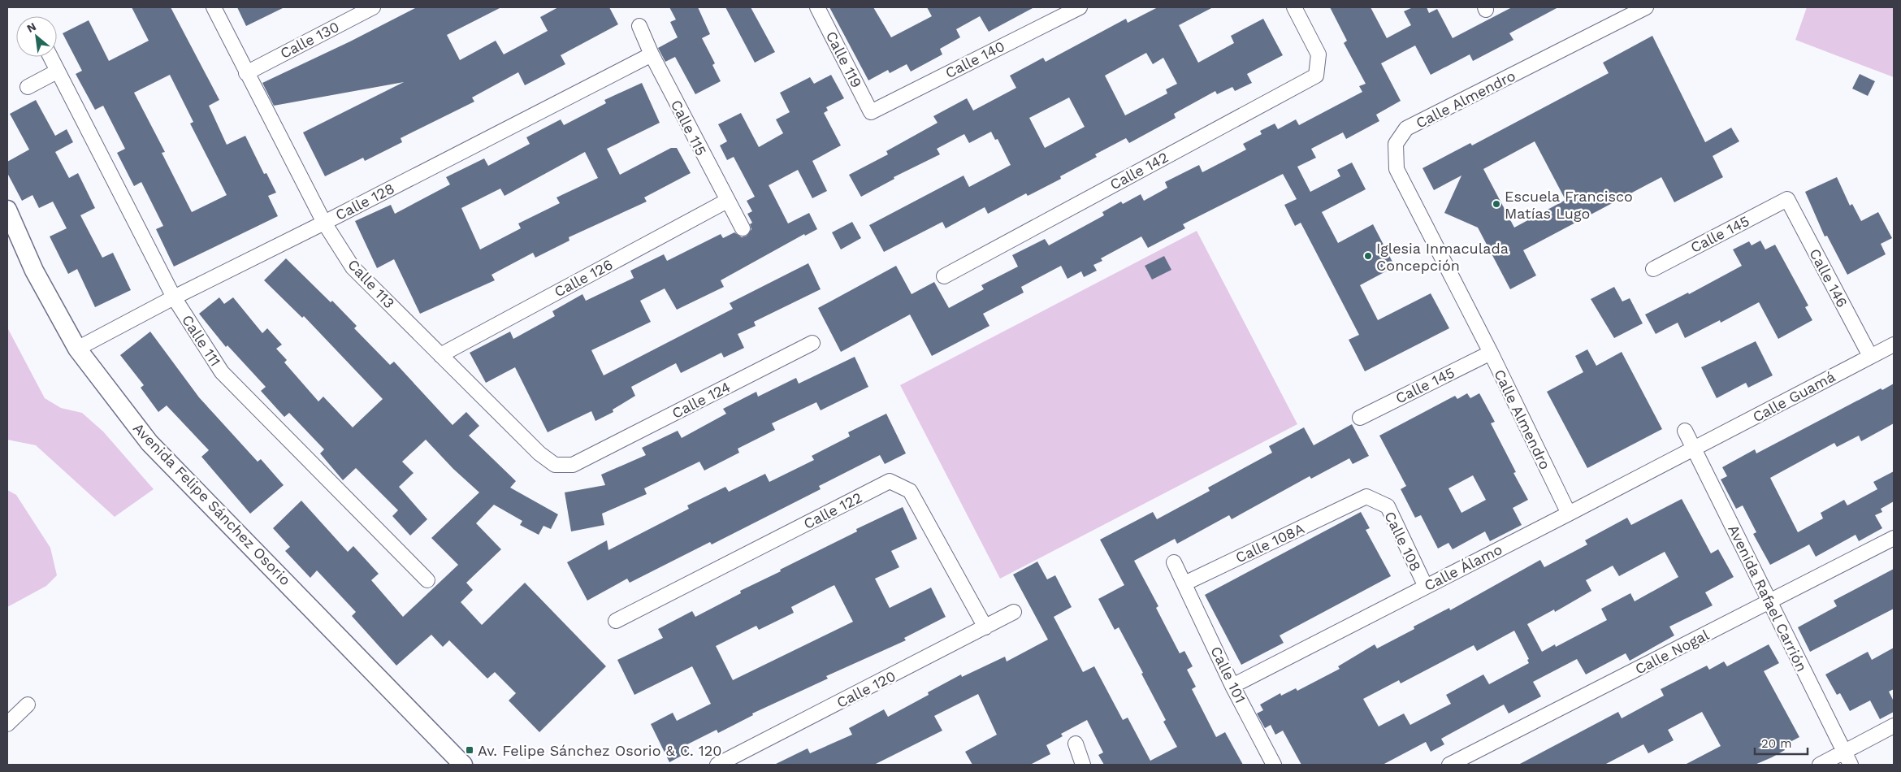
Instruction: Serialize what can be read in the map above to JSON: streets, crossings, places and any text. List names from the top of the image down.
{
  "streets": {
    "street": [
      "Calle 130",
      "Calle 119",
      "Calle 140",
      "Calle Almendro",
      "Calle 115",
      "Calle 142",
      "Calle 128",
      "Calle 145",
      "Calle 126",
      "Calle 146",
      "Calle 113",
      "Calle 111",
      "Calle Guamá",
      "Calle 124",
      "Avenida Felipe Sánchez Osorio",
      "Calle 122",
      "Calle 108",
      "Calle 108A",
      "Calle Álamo",
      "Avenida Rafael Carrión",
      "Calle Nogal",
      "Calle 101",
      "Calle 120"
    ]
  },
  "crossings": [
    ["Calle 130", "Calle 113"],
    ["Calle 119", "Calle 140"],
    ["Calle Almendro", "Calle 145"],
    ["Calle Almendro", "Calle Álamo"],
    ["Calle 115", "Calle 128"],
    ["Calle 115", "Calle 126"],
    ["Calle 128", "Calle 113"],
    ["Calle 128", "Calle 111"],
    ["Calle 128", "Avenida Felipe Sánchez Osorio"],
    ["Calle 145", "Calle 146"],
    ["Calle 126", "Calle 113"],
    ["Calle 146", "Calle Guamá"],
    ["Calle 113", "Calle 124"],
    ["Calle Guamá", "Calle Álamo"],
    ["Calle Guamá", "Avenida Rafael Carrión"],
    ["Calle 122", "Calle 120"],
    ["Calle 108", "Calle 108A"],
    ["Calle 108", "Calle Álamo"],
    ["Calle 108A", "Calle 101"],
    ["Calle Álamo", "Avenida Rafael Carrión"],
    ["Calle Álamo", "Calle 101"],
    ["Avenida Rafael Carrión", "Calle Nogal"]
  ],
  "places": {
    "other": ["Escuela Francisco Matías Lugo", "Iglesia Inmaculada Concepción"],
    "transit": ["Av. Felipe Sánchez Osorio & C. 120"]
  },
  "scale_bar": "20 m",
  "north": "top left"
}
